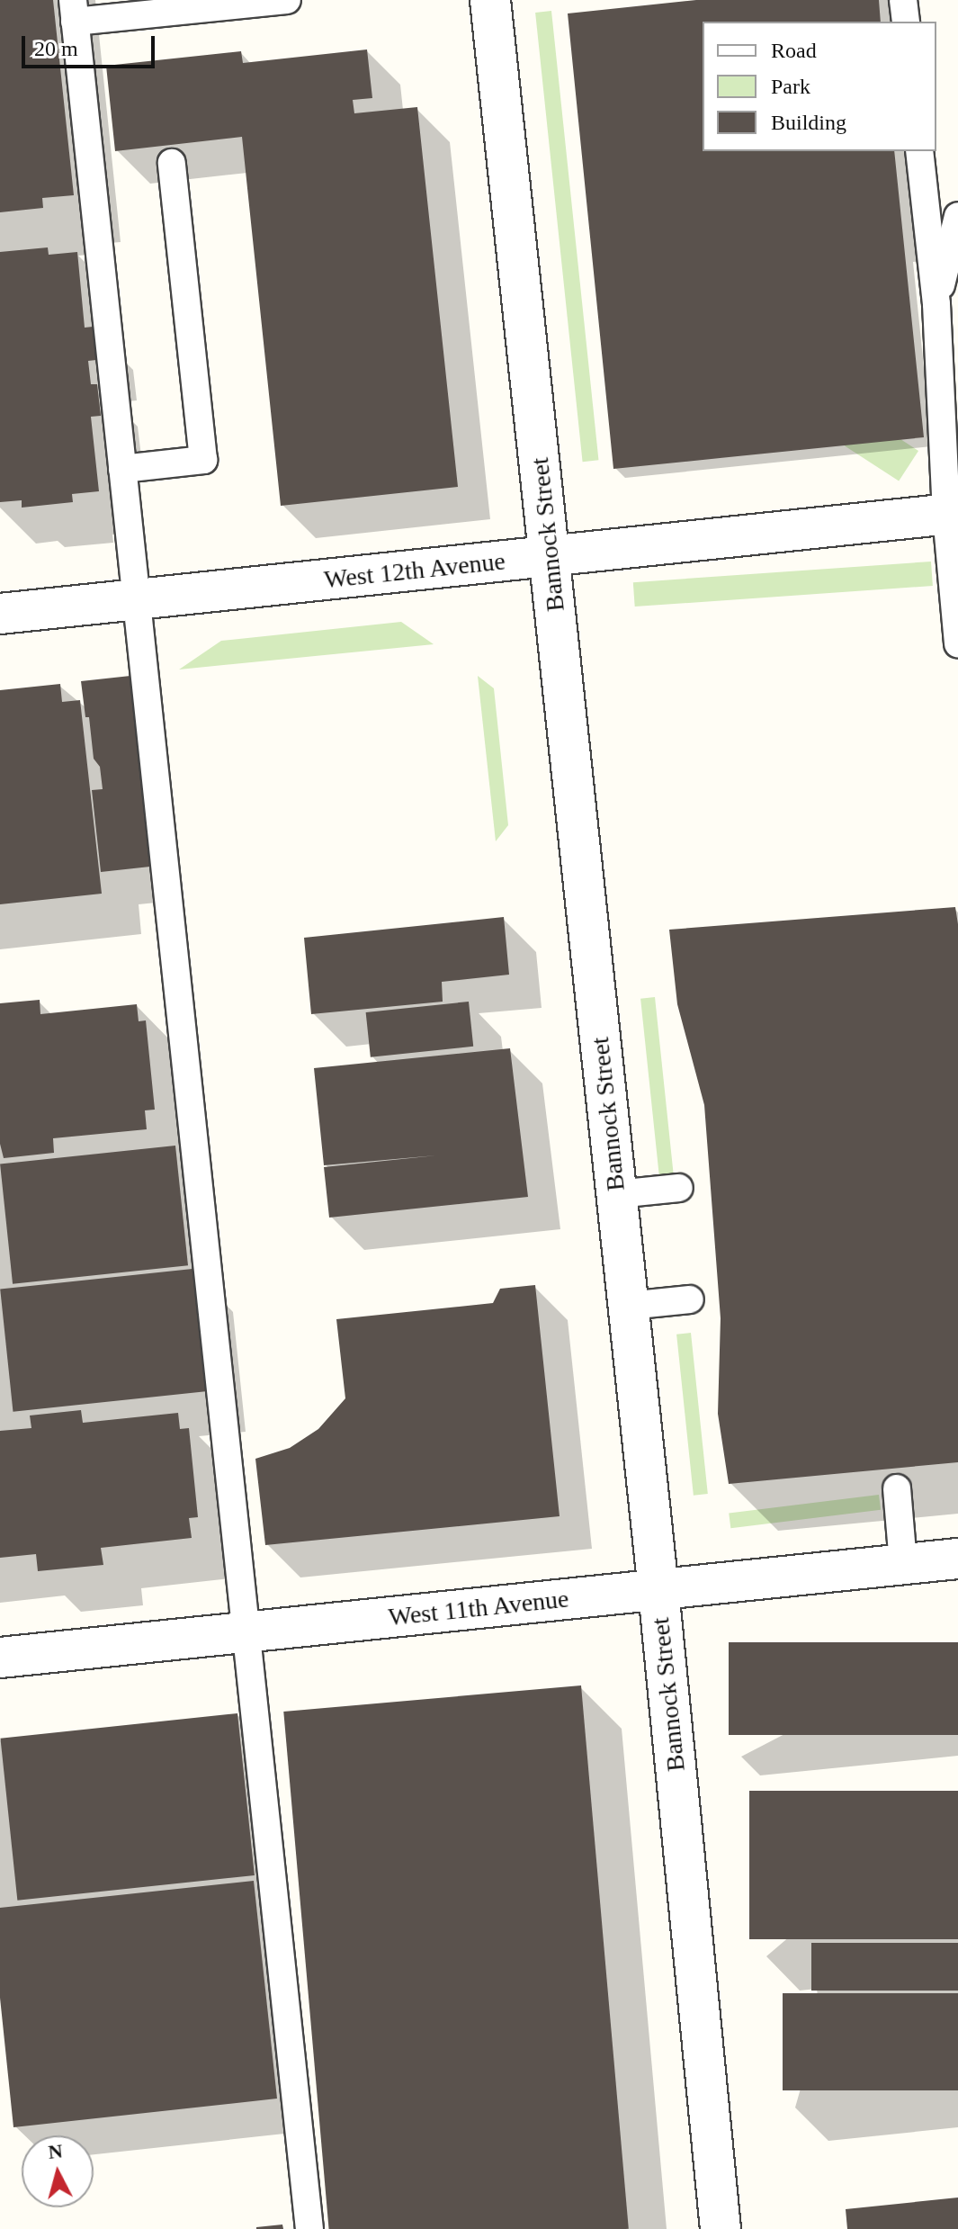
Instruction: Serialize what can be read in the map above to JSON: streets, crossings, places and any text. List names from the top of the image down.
{
  "streets": {
    "street": ["Bannock Street", "West 12th Avenue", "West 11th Avenue"]
  },
  "crossings": [
    ["Bannock Street", "West 12th Avenue"],
    ["Bannock Street", "West 11th Avenue"]
  ],
  "legend": ["Road", "Park", "Building"],
  "scale_bar": "20 m",
  "north": "top"
}
